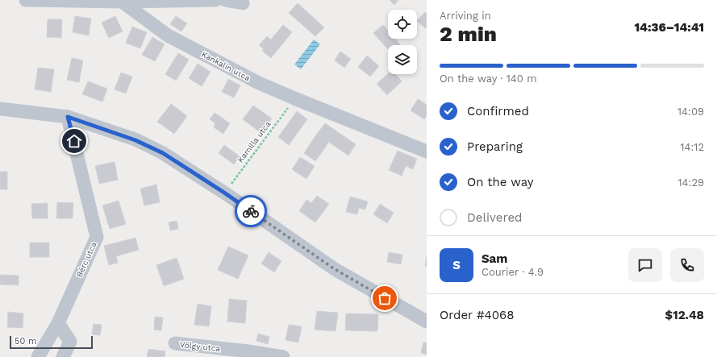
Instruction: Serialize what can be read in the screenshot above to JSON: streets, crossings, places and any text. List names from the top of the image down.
{
  "streets": {
    "street": ["Kankalin utca", "Bérc utca", "Völgy utca"],
    "path": ["Kamilla utca"]
  },
  "crossings": [
    ["Kankalin utca", "Kamilla utca"]
  ],
  "scale_bar": "50 m",
  "page": {
    "heading": ["2 min", "Arriving in", "14:36–14:41"],
    "panel": [
      "Sam",
      "Courier · 4.9",
      "Order #4068",
      "$12.48"
    ],
    "bar": "On the way · 140 m",
    "list": [
      ["Confirmed", "14:09"],
      ["Preparing", "14:12"],
      ["On the way", "14:29"],
      "Delivered"
    ],
    "round": "S",
    "scale": "50 m"
  }
}
